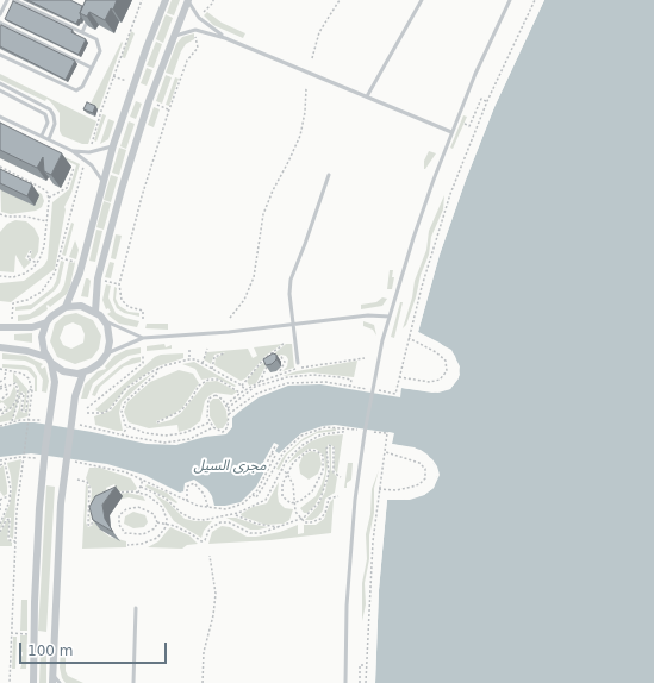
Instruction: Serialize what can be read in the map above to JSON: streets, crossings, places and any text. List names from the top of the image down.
{
  "water": ["مجرى السيل"],
  "scale_bar": "100 m"
}
